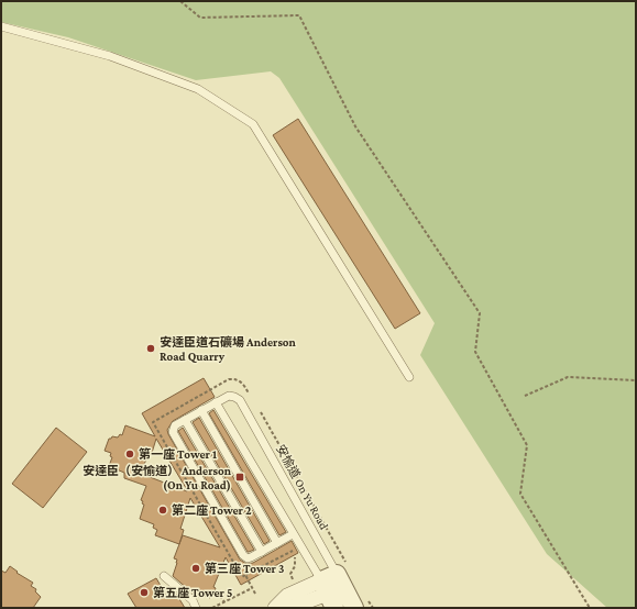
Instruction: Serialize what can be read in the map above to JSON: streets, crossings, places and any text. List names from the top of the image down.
{
  "streets": {
    "path": ["安愉道 On Yu Road"]
  },
  "places": {
    "other": [
      "安達臣道石礦場 Anderson Road Quarry",
      "第一座 Tower 1",
      "第二座 Tower 2",
      "第三座 Tower 3",
      "第五座 Tower 5"
    ],
    "transit": ["安達臣（安愉道） Anderson (On Yu Road)"]
  }
}
